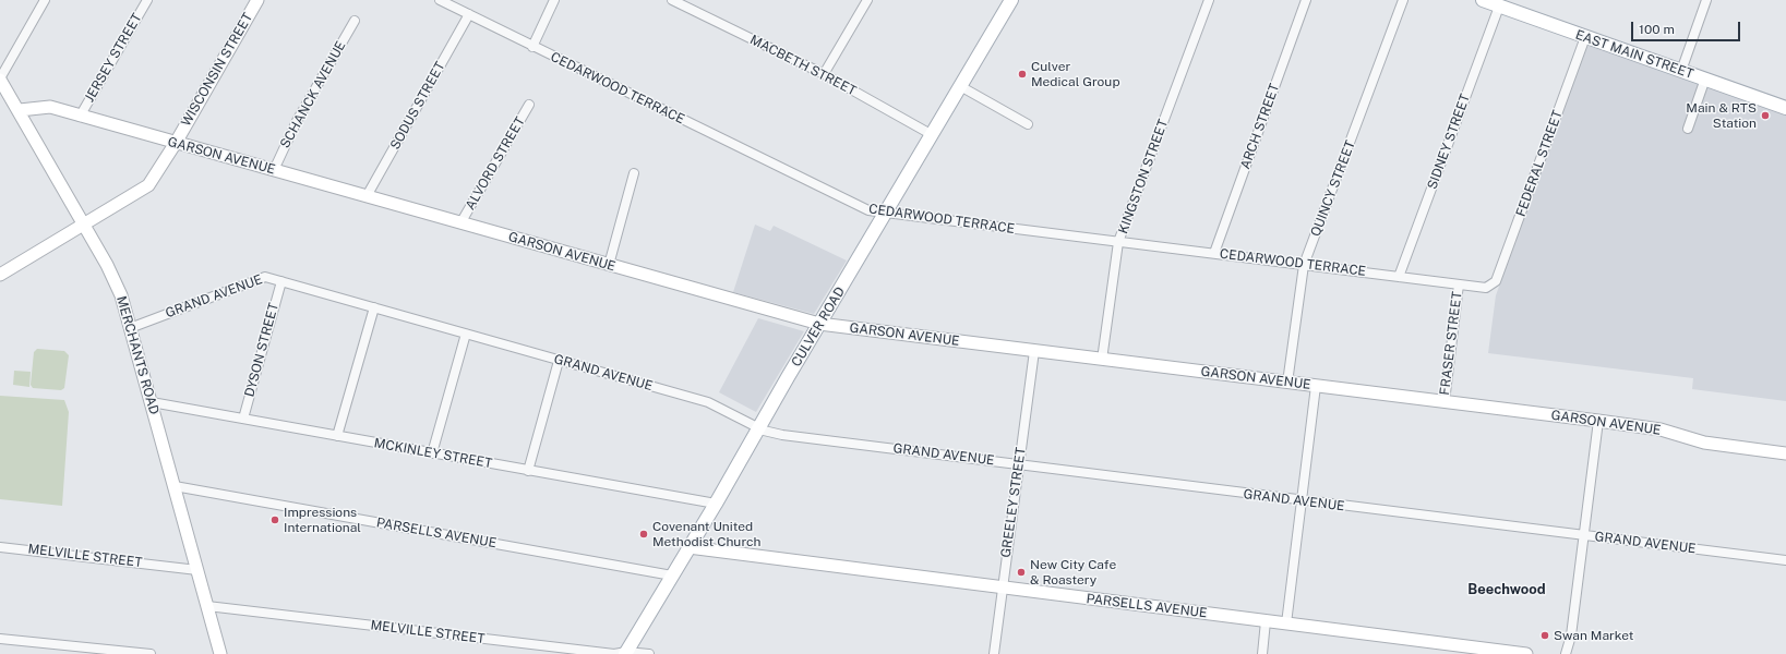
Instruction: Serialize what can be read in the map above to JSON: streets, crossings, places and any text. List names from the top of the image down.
{
  "streets": {
    "main road": ["EAST MAIN STREET", "CULVER ROAD"],
    "street": [
      "JERSEY STREET",
      "MACBETH STREET",
      "WISCONSIN STREET",
      "CEDARWOOD TERRACE",
      "SCHANCK AVENUE",
      "SODUS STREET",
      "ARCH STREET",
      "SIDNEY STREET",
      "GARSON AVENUE",
      "ALVORD STREET",
      "FEDERAL STREET",
      "KINGSTON STREET",
      "QUINCY STREET",
      "GRAND AVENUE",
      "FRASER STREET",
      "DYSON STREET",
      "MERCHANTS ROAD",
      "MCKINLEY STREET",
      "GREELEY STREET",
      "PARSELLS AVENUE",
      "MELVILLE STREET"
    ]
  },
  "crossings": [
    ["EAST MAIN STREET", "SIDNEY STREET"],
    ["EAST MAIN STREET", "FEDERAL STREET"],
    ["JERSEY STREET", "GARSON AVENUE"],
    ["MACBETH STREET", "CULVER ROAD"],
    ["WISCONSIN STREET", "GARSON AVENUE"],
    ["WISCONSIN STREET", "MERCHANTS ROAD"],
    ["CEDARWOOD TERRACE", "SODUS STREET"],
    ["CEDARWOOD TERRACE", "ARCH STREET"],
    ["CEDARWOOD TERRACE", "SIDNEY STREET"],
    ["CEDARWOOD TERRACE", "FEDERAL STREET"],
    ["CEDARWOOD TERRACE", "KINGSTON STREET"],
    ["CEDARWOOD TERRACE", "QUINCY STREET"],
    ["CEDARWOOD TERRACE", "CULVER ROAD"],
    ["CEDARWOOD TERRACE", "FRASER STREET"],
    ["SCHANCK AVENUE", "GARSON AVENUE"],
    ["SODUS STREET", "GARSON AVENUE"],
    ["GARSON AVENUE", "ALVORD STREET"],
    ["GARSON AVENUE", "KINGSTON STREET"],
    ["GARSON AVENUE", "QUINCY STREET"],
    ["GARSON AVENUE", "CULVER ROAD"],
    ["GARSON AVENUE", "FRASER STREET"],
    ["GARSON AVENUE", "MERCHANTS ROAD"],
    ["GARSON AVENUE", "GREELEY STREET"],
    ["GRAND AVENUE", "CULVER ROAD"],
    ["GRAND AVENUE", "DYSON STREET"],
    ["GRAND AVENUE", "MERCHANTS ROAD"],
    ["GRAND AVENUE", "GREELEY STREET"],
    ["CULVER ROAD", "MCKINLEY STREET"],
    ["CULVER ROAD", "PARSELLS AVENUE"],
    ["CULVER ROAD", "MELVILLE STREET"],
    ["DYSON STREET", "MCKINLEY STREET"],
    ["MERCHANTS ROAD", "MCKINLEY STREET"],
    ["MERCHANTS ROAD", "PARSELLS AVENUE"],
    ["MERCHANTS ROAD", "MELVILLE STREET"],
    ["GREELEY STREET", "PARSELLS AVENUE"]
  ],
  "districts": ["Beechwood"],
  "places": [
    "Culver Medical Group",
    "Main & RTS Station",
    "Impressions International",
    "Covenant United Methodist Church",
    "New City Cafe & Roastery",
    "Swan Market"
  ],
  "scale_bar": "100 m"
}
